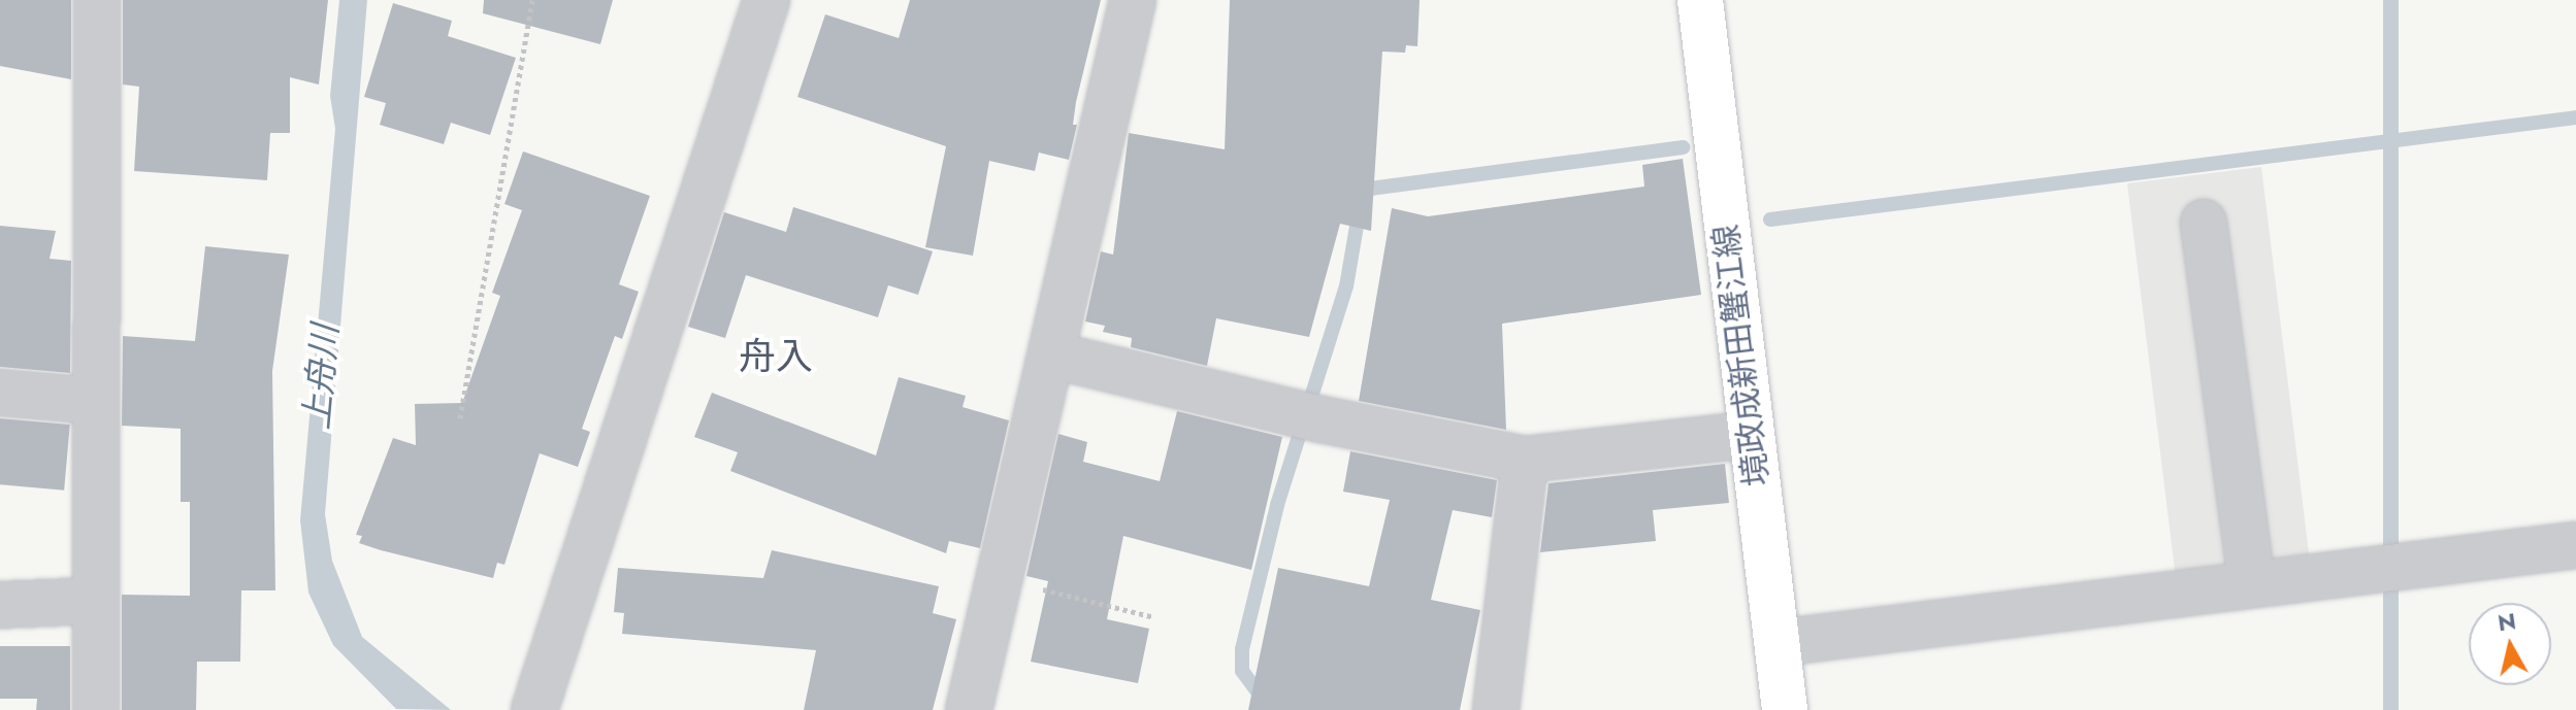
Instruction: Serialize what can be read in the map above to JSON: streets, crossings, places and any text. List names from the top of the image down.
{
  "streets": {
    "main road": ["境政成新田蟹江線"]
  },
  "districts": ["舟入"],
  "water": ["上舟川"],
  "north": "top"
}
